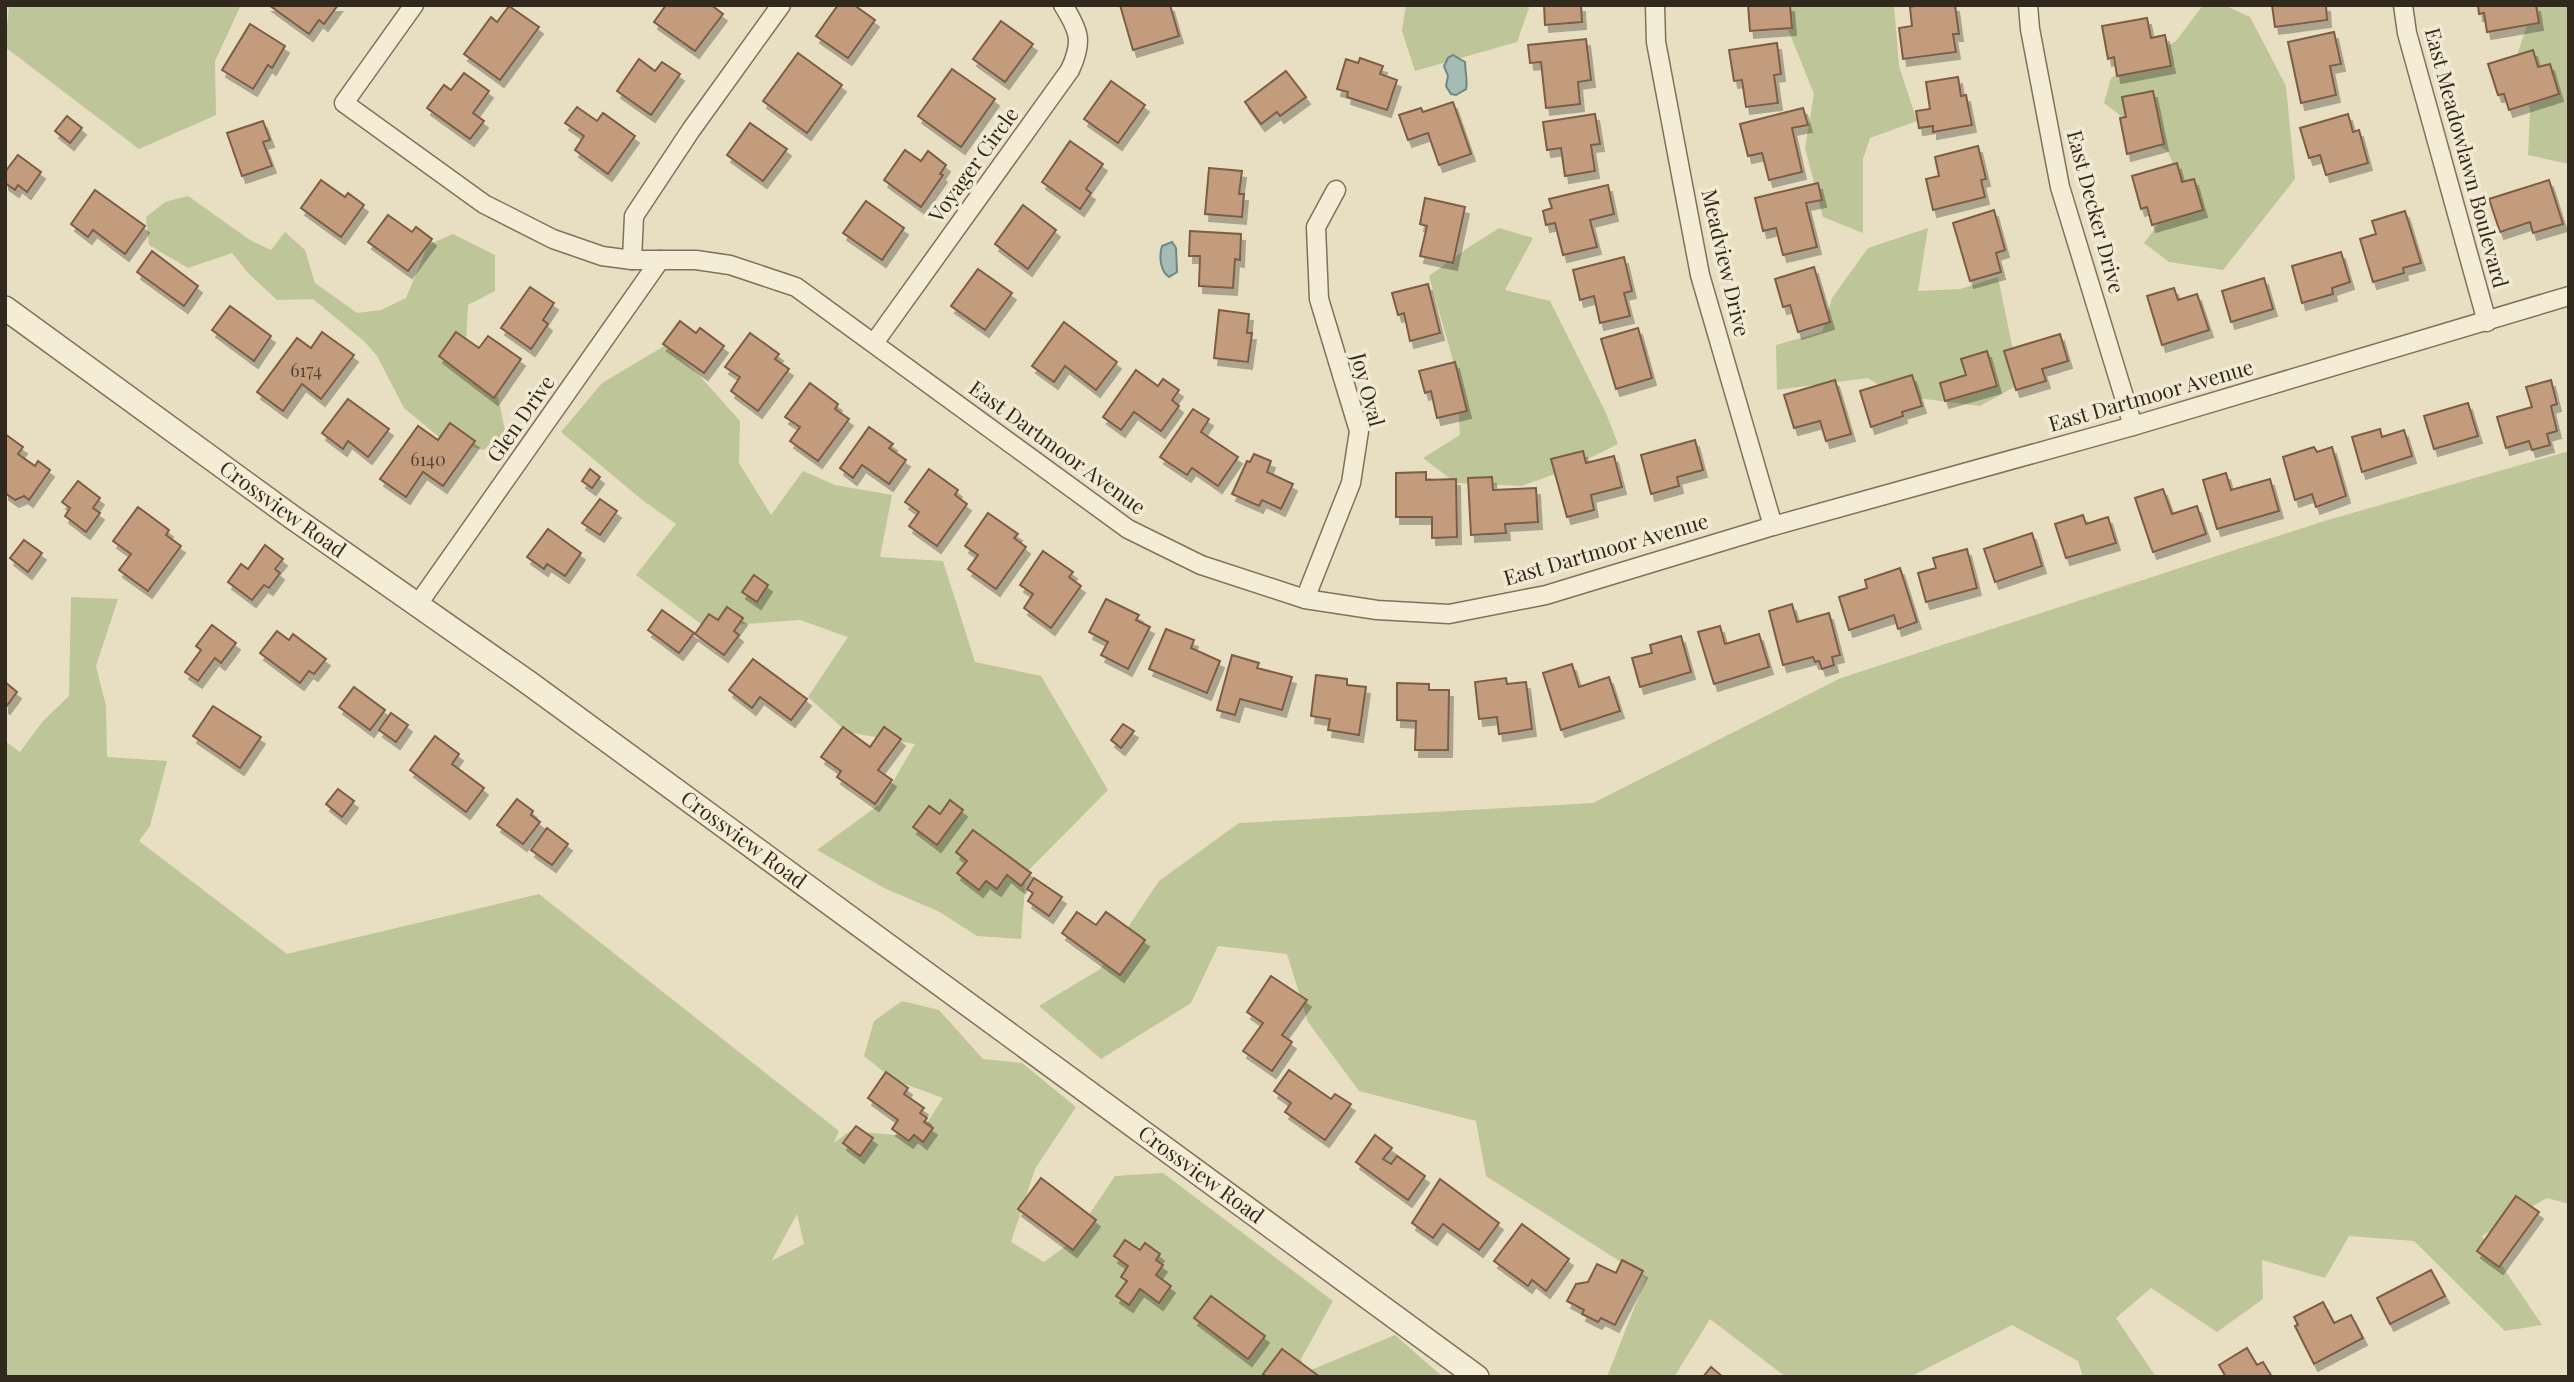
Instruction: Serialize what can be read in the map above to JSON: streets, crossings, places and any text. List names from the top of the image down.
{
  "streets": {
    "street": [
      "East Meadowlawn Boulevard",
      "Voyager Circle",
      "East Decker Drive",
      "Meadview Drive",
      "Joy Oval",
      "East Dartmoor Avenue",
      "Glen Drive",
      "Crossview Road"
    ]
  },
  "crossings": [
    ["East Meadowlawn Boulevard", "East Dartmoor Avenue"],
    ["Voyager Circle", "East Dartmoor Avenue"],
    ["East Decker Drive", "East Dartmoor Avenue"],
    ["Meadview Drive", "East Dartmoor Avenue"],
    ["Joy Oval", "East Dartmoor Avenue"],
    ["East Dartmoor Avenue", "Glen Drive"],
    ["Glen Drive", "Crossview Road"]
  ],
  "house_numbers": ["6174", "6140"]
}
